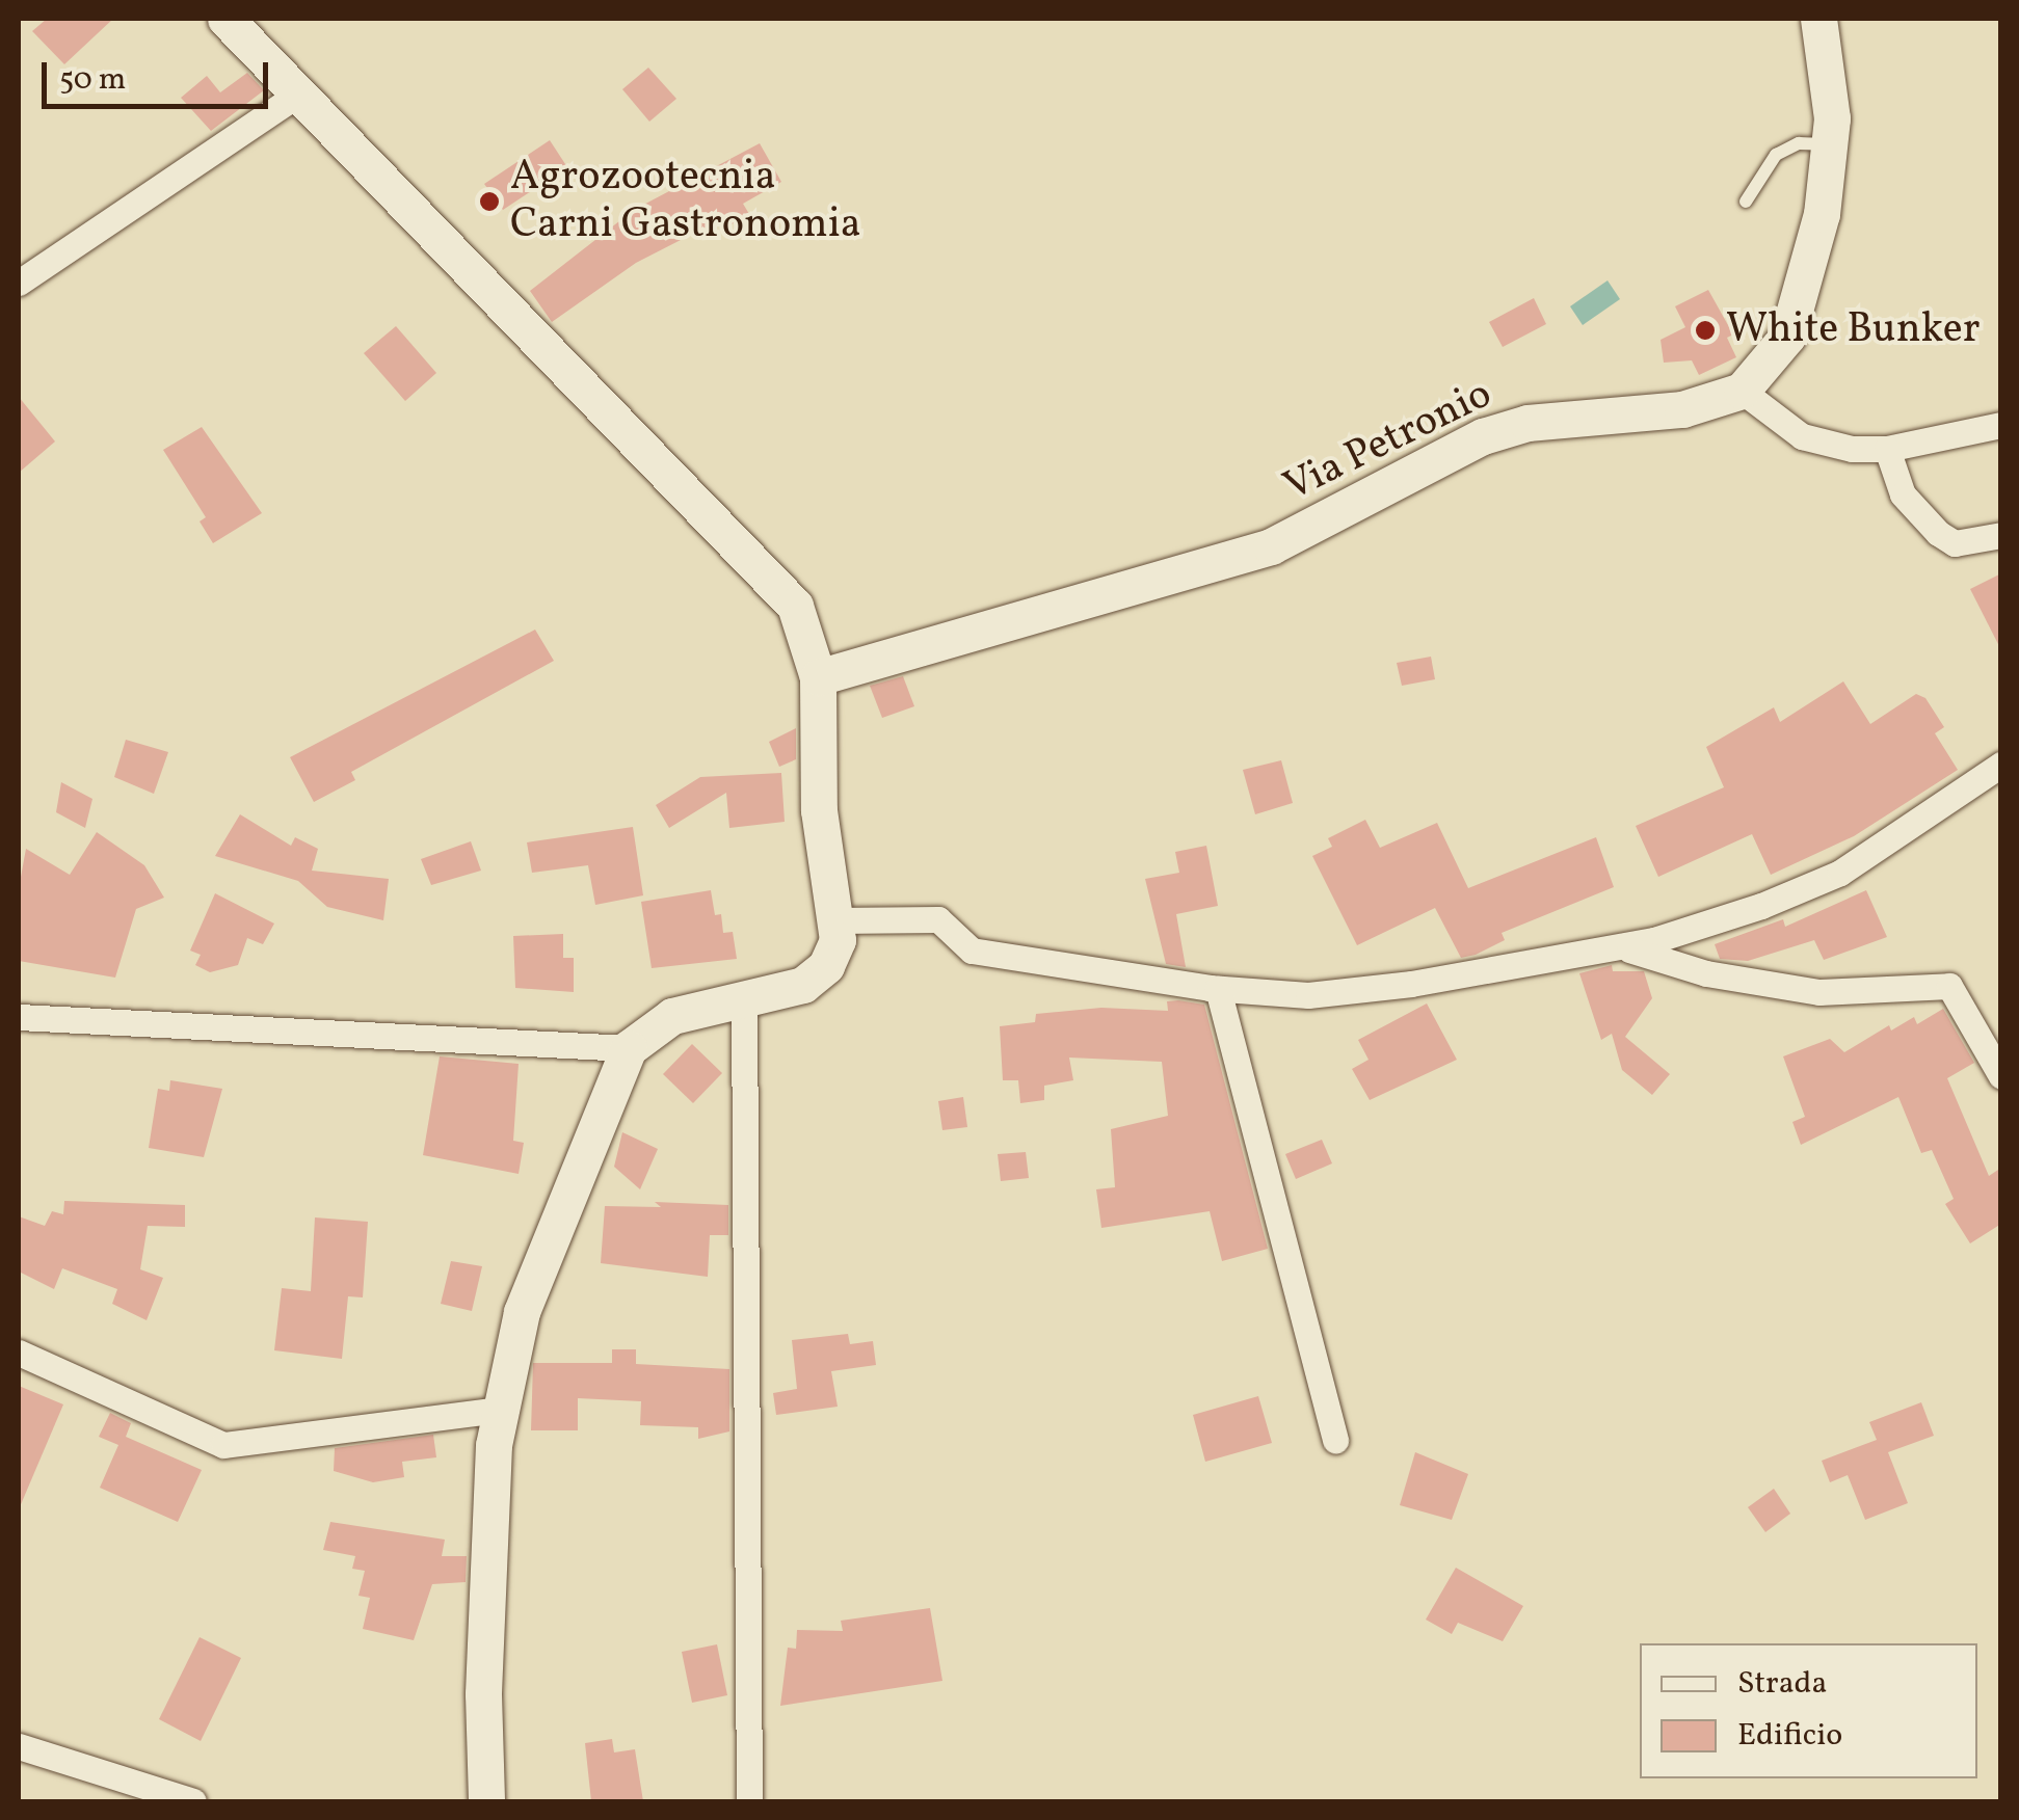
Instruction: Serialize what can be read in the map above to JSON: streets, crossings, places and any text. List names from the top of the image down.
{
  "streets": {
    "street": ["Via Petronio"]
  },
  "places": ["Agrozootecnia Carni Gastronomia", "White Bunker"],
  "legend": ["Strada", "Edificio"],
  "scale_bar": "50 m"
}
